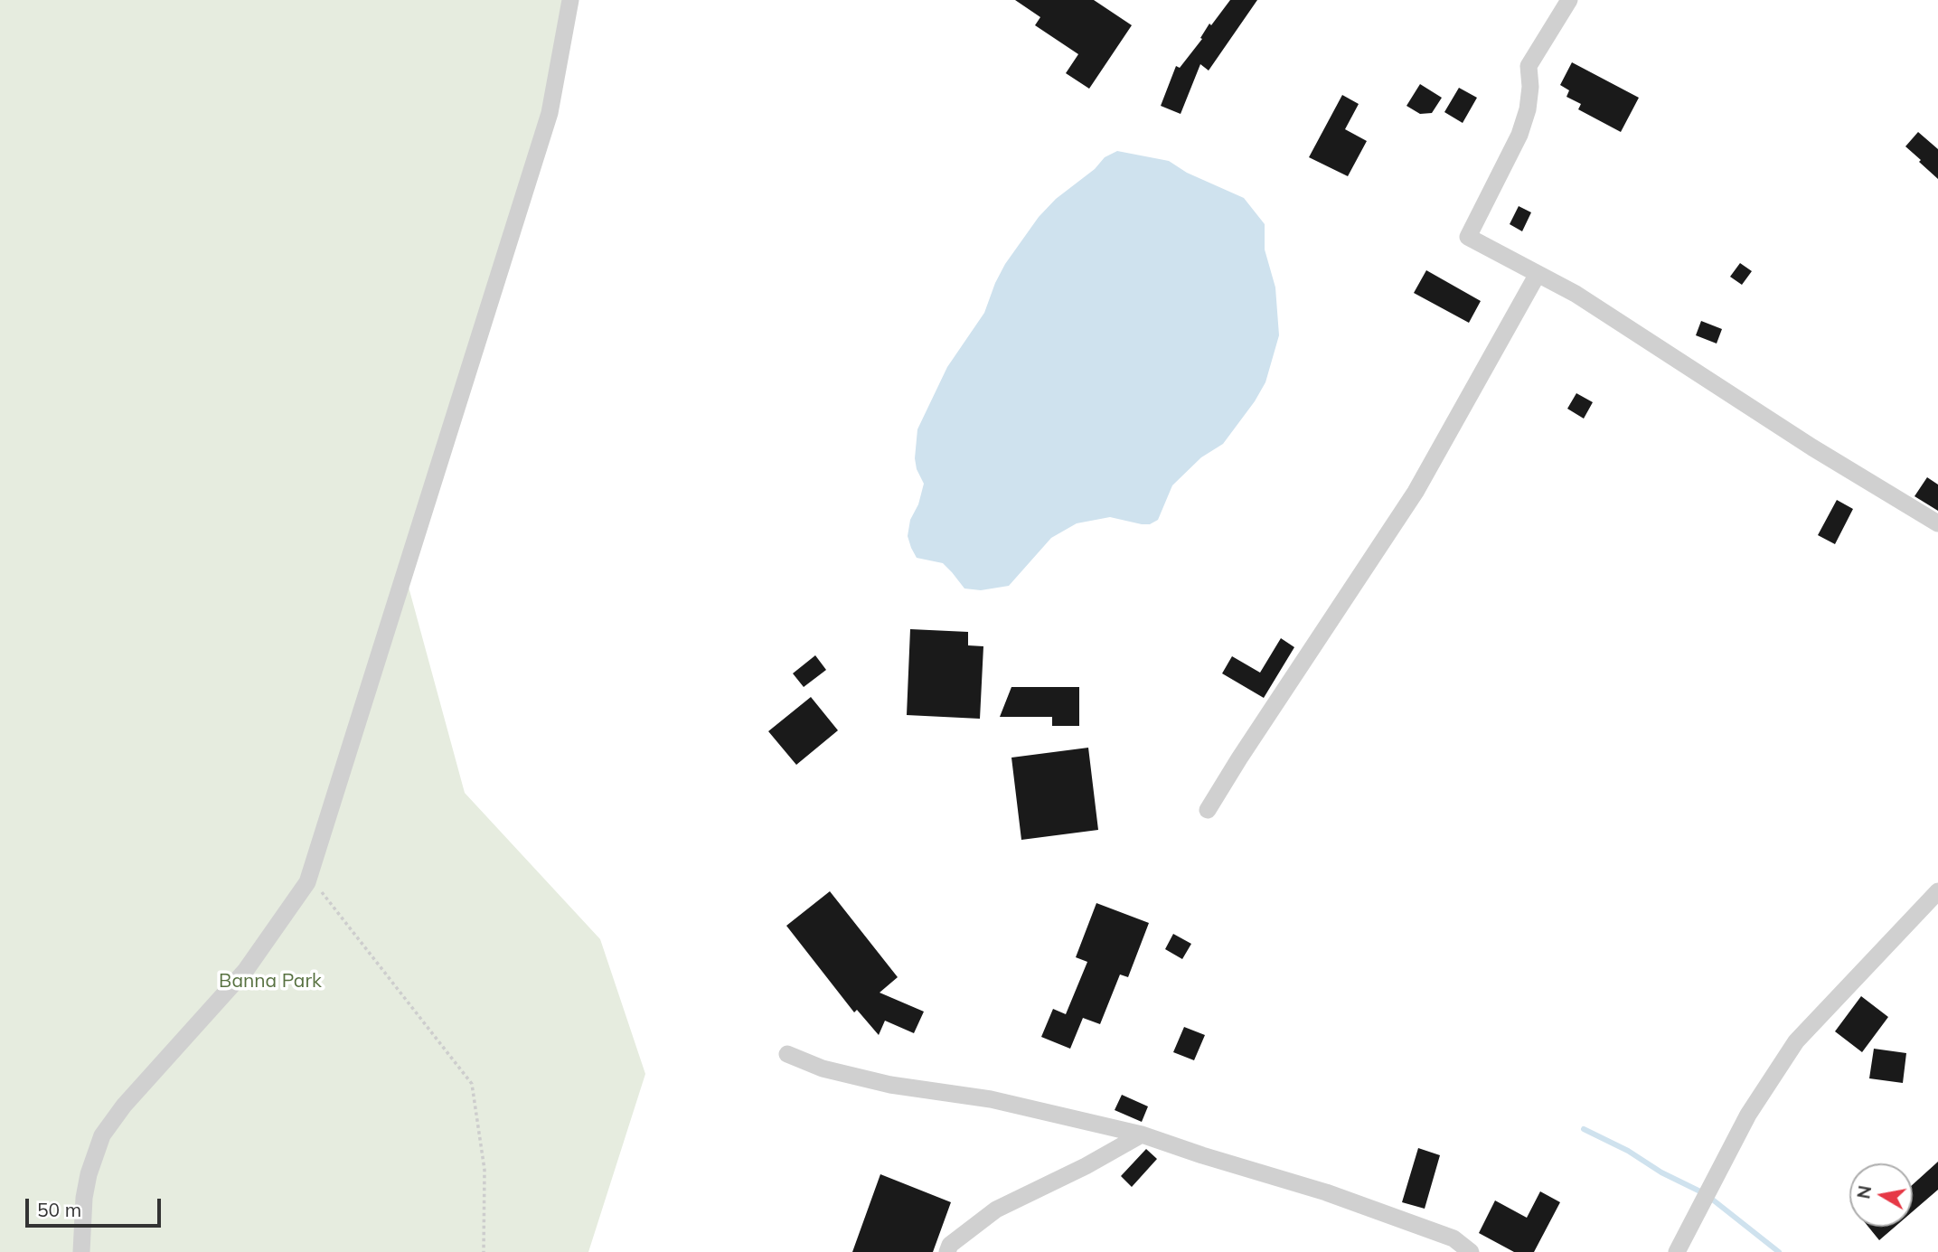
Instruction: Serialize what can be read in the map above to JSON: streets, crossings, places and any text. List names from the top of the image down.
{
  "parks": ["Banna Park"],
  "scale_bar": "50 m",
  "north": "left"
}
